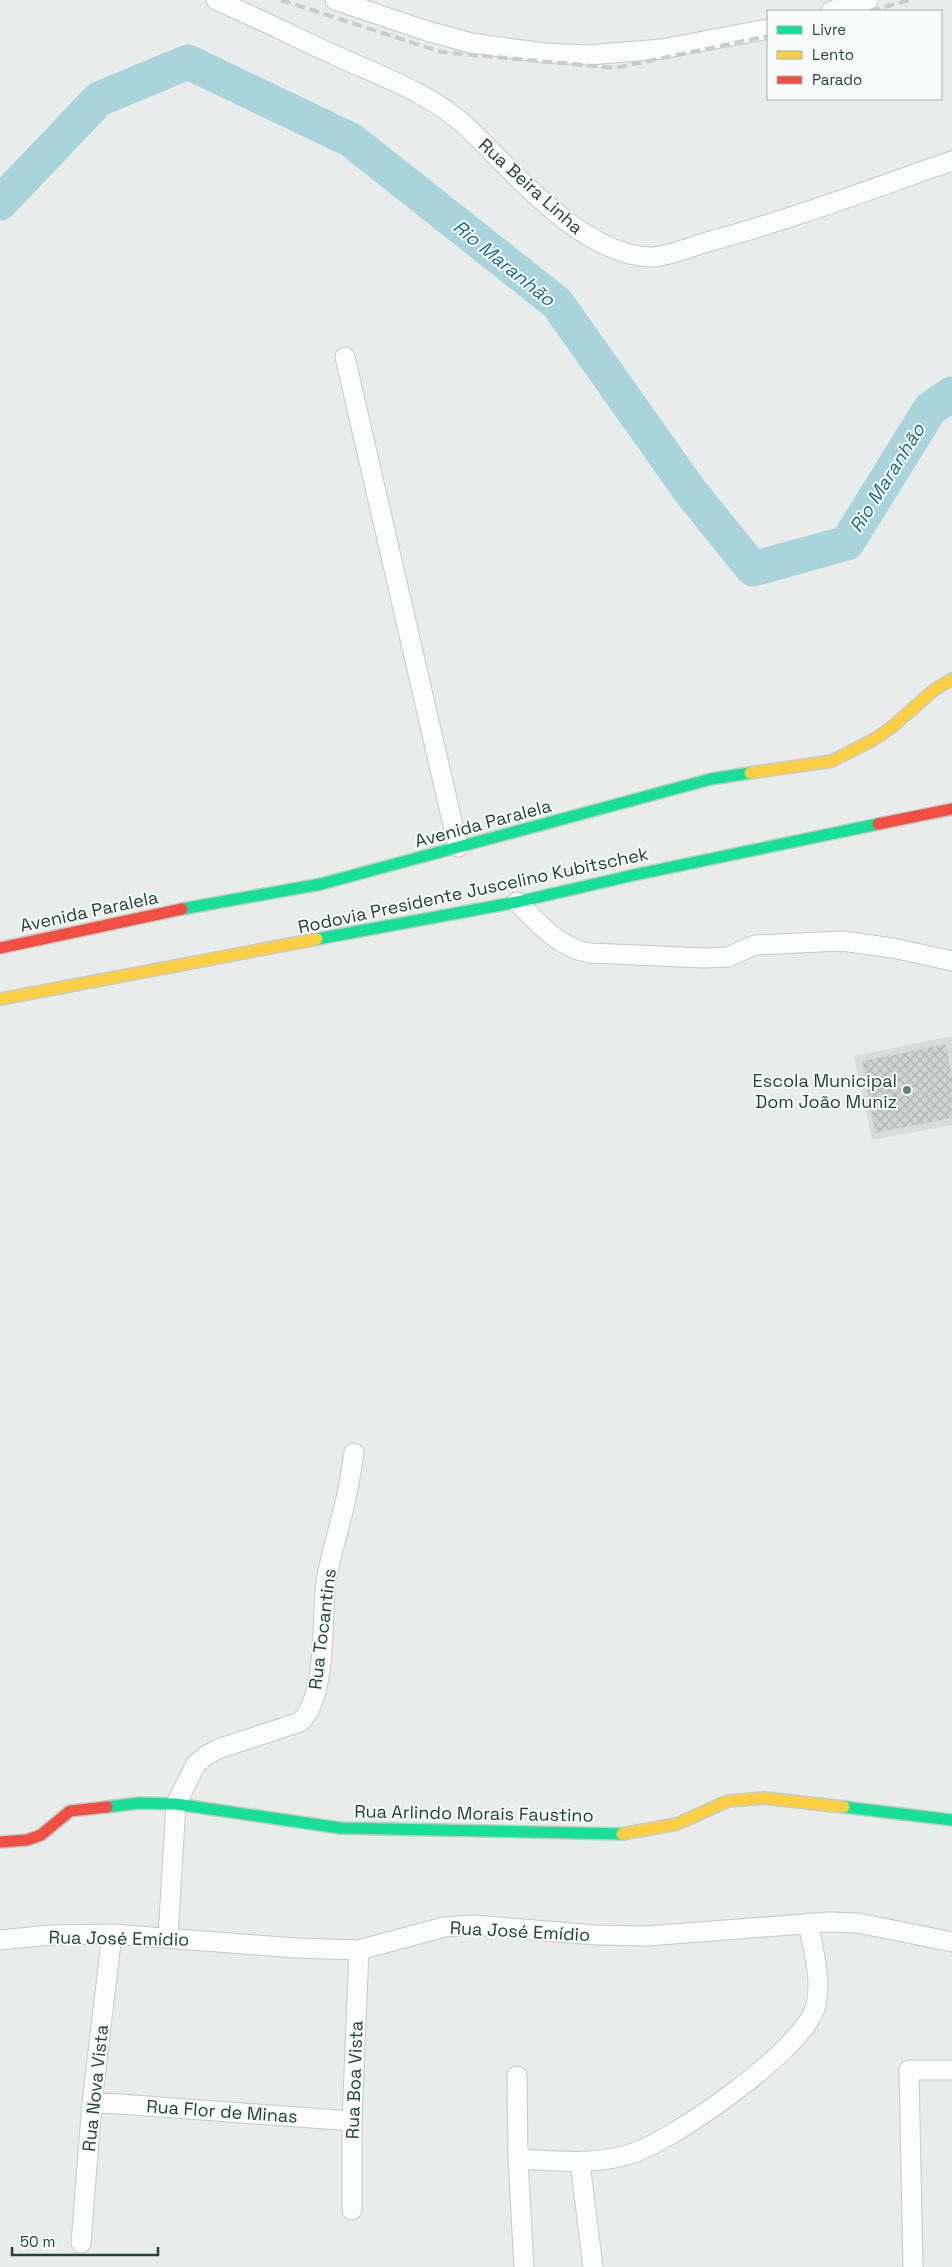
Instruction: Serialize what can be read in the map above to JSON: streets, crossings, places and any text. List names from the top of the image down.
{
  "streets": {
    "main road": ["Avenida Paralela", "Rodovia Presidente Juscelino Kubitschek", "Rua Arlindo Morais Faustino"],
    "street": [
      "Rua Beira Linha",
      "Rua Tocantins",
      "Rua José Emídio",
      "Rua Boa Vista",
      "Rua Nova Vista",
      "Rua Flor de Minas"
    ]
  },
  "crossings": [
    ["Rua Tocantins", "Rua Arlindo Morais Faustino"],
    ["Rua Tocantins", "Rua José Emídio"],
    ["Rua José Emídio", "Rua Boa Vista"],
    ["Rua José Emídio", "Rua Nova Vista"],
    ["Rua Boa Vista", "Rua Flor de Minas"],
    ["Rua Nova Vista", "Rua Flor de Minas"]
  ],
  "water": ["Rio Maranhão"],
  "places": ["Escola Municipal Dom João Muniz"],
  "legend": ["Livre", "Lento", "Parado"],
  "scale_bar": "50 m"
}
